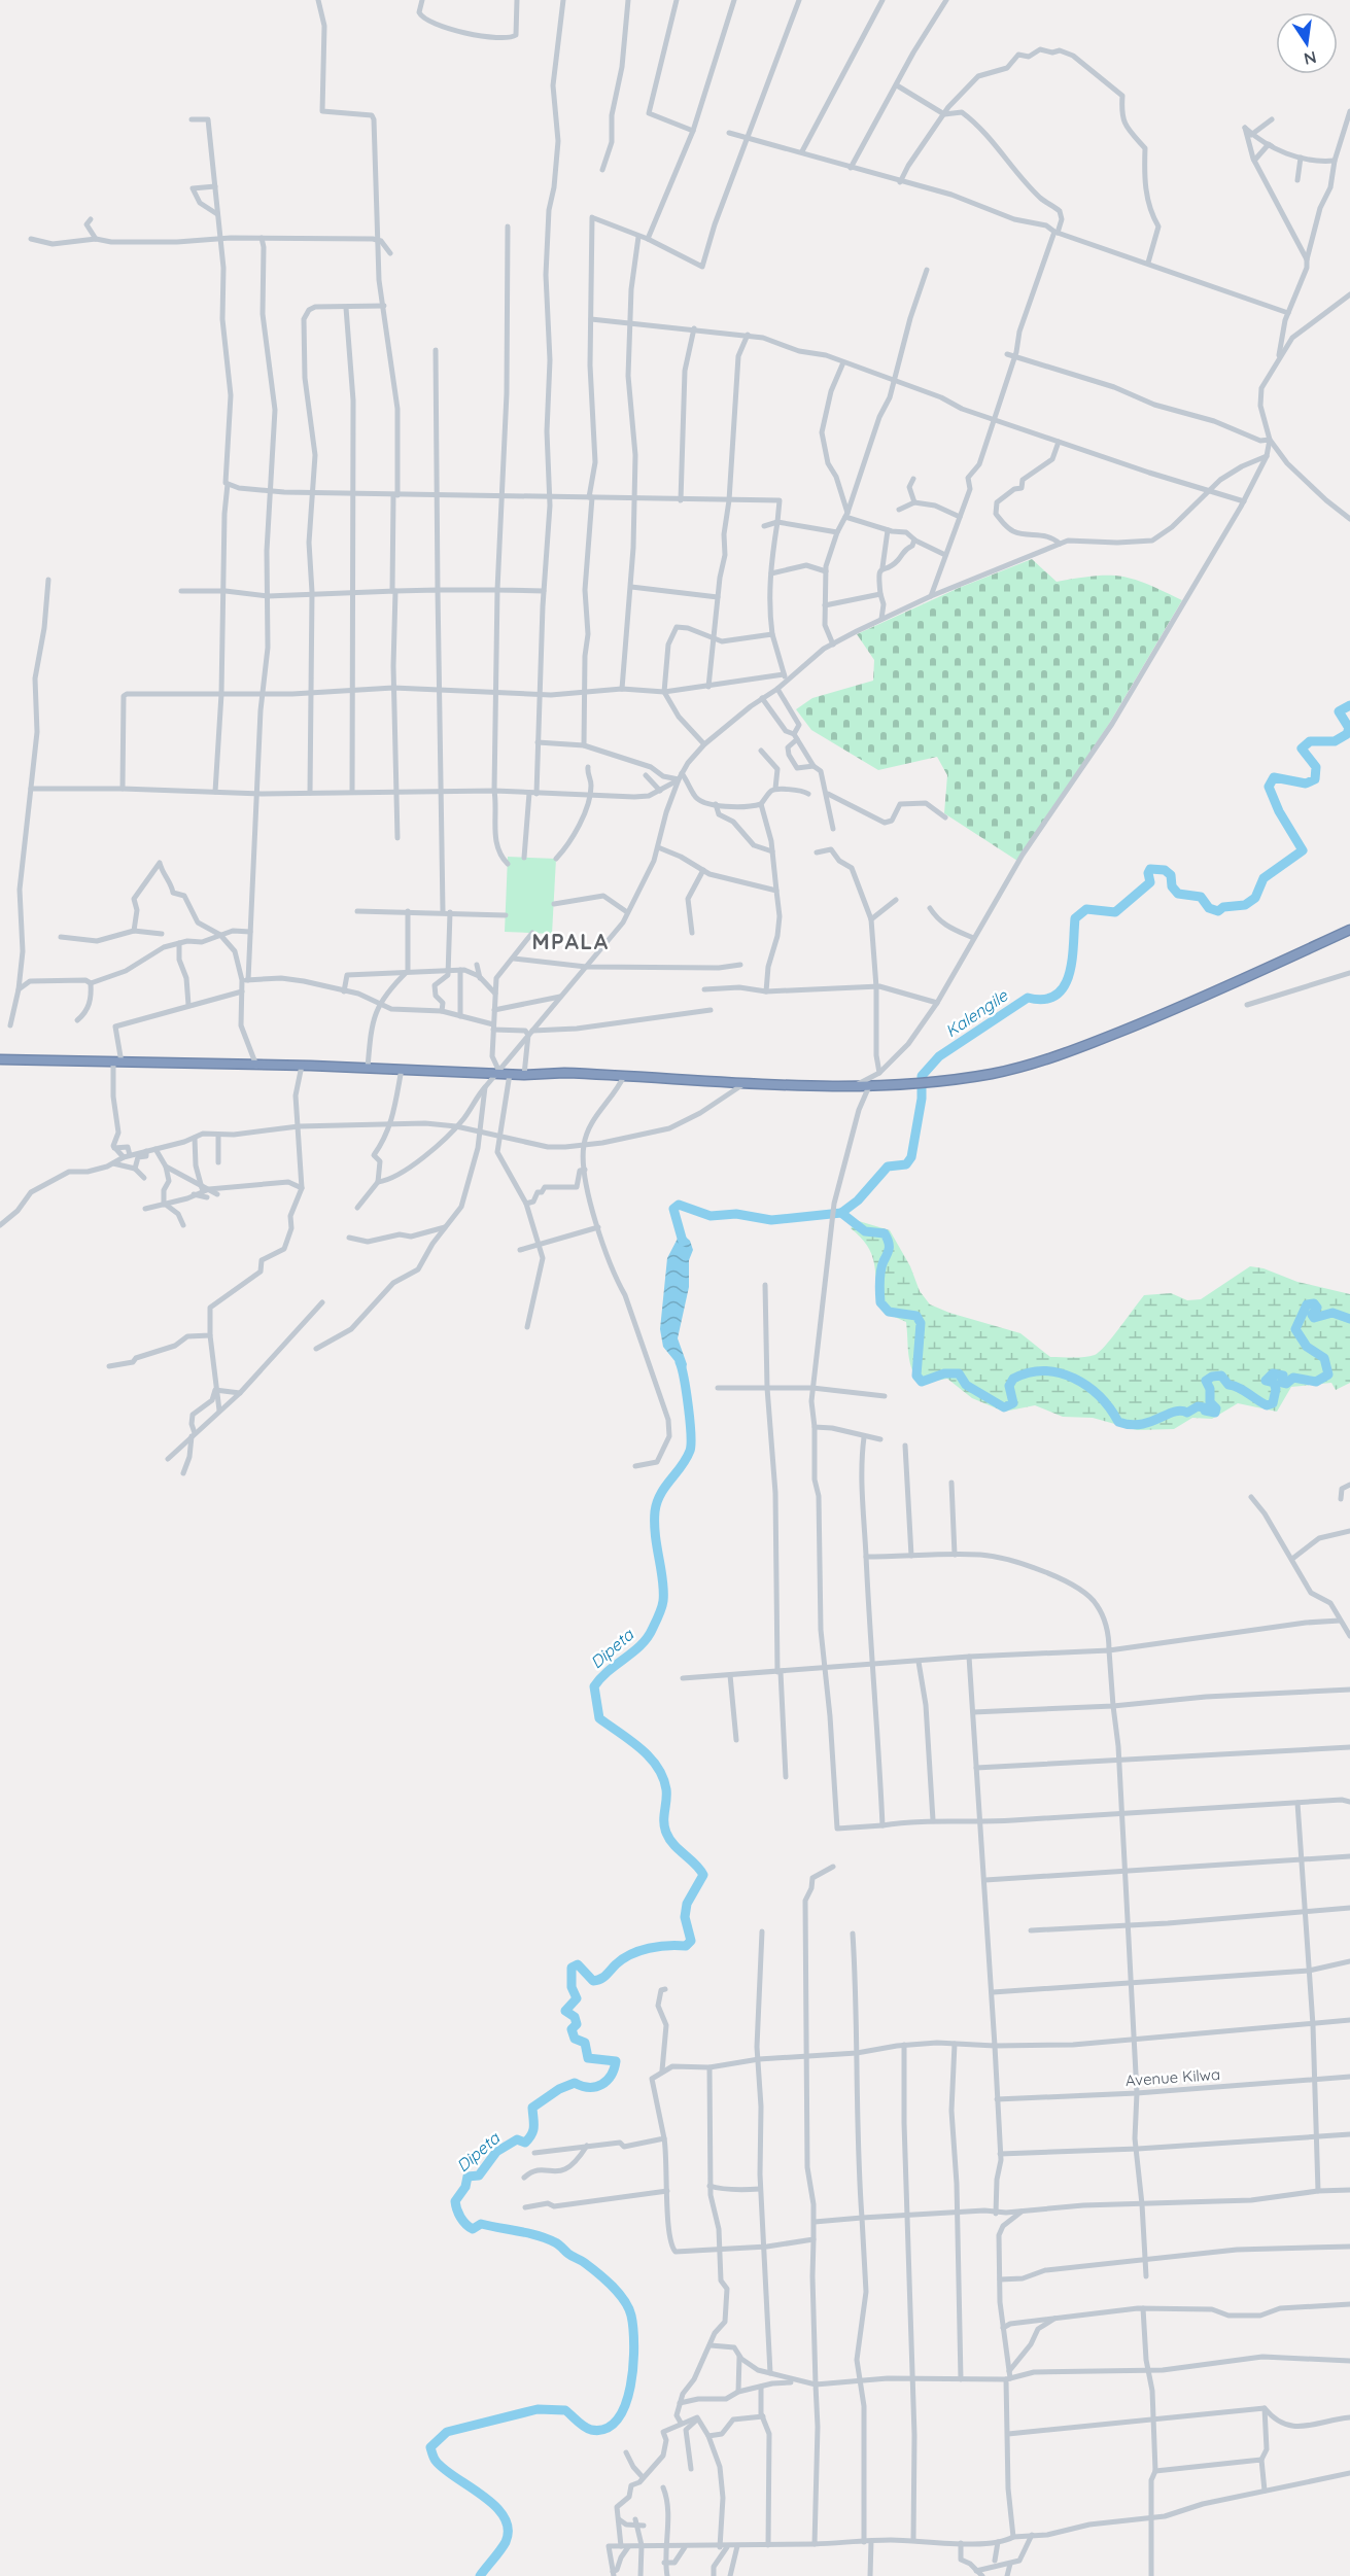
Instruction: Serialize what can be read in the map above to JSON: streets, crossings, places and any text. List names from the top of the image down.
{
  "streets": {
    "street": ["Avenue Kilwa"]
  },
  "districts": ["MPALA"],
  "water": ["Kalengile", "Dipeta"],
  "north": "bottom"
}
